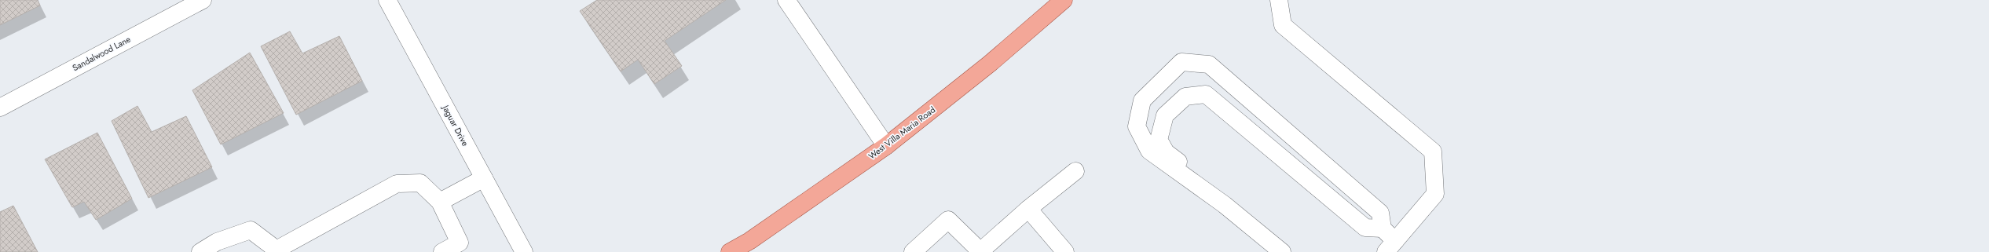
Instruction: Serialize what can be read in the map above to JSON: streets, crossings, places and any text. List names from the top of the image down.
{
  "streets": {
    "main road": ["West Villa Maria Road"],
    "street": ["Sandalwood Lane", "Jaguar Drive"]
  }
}
